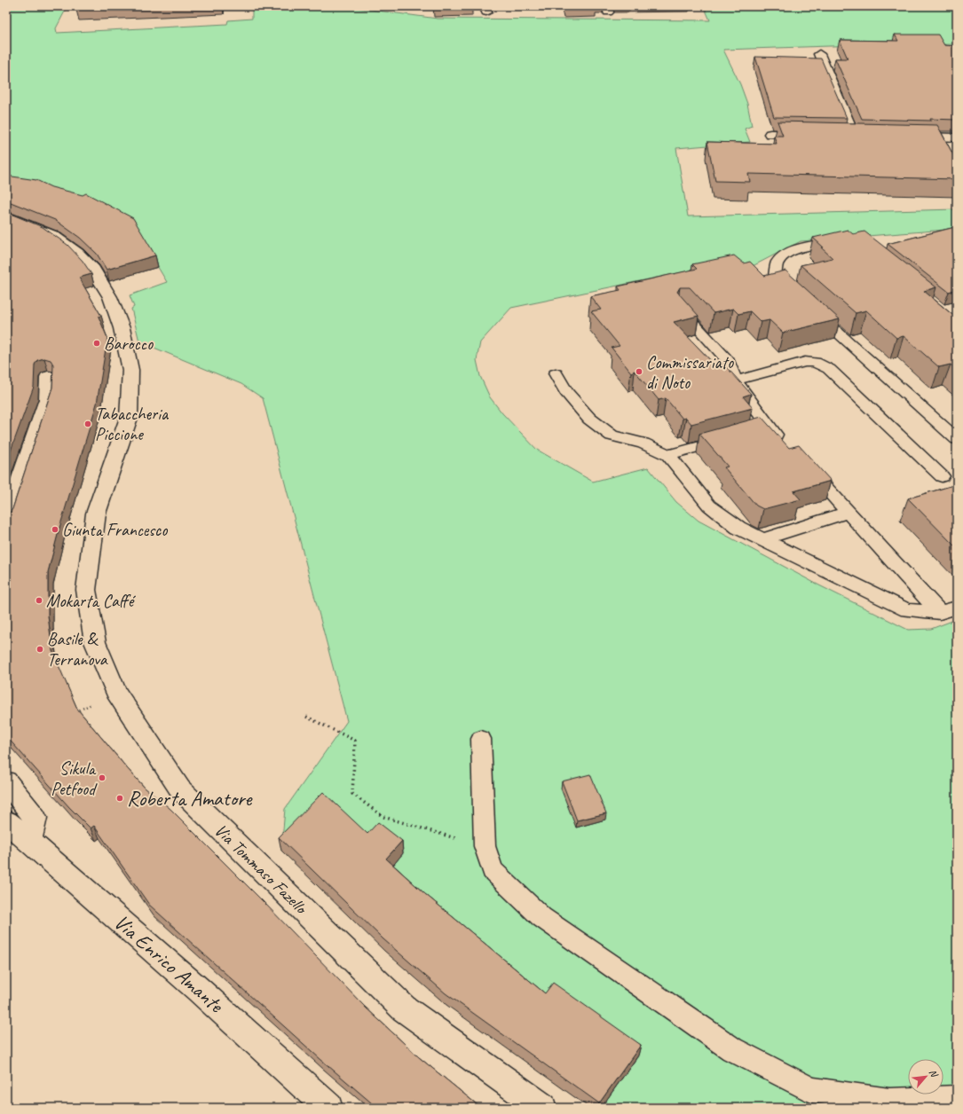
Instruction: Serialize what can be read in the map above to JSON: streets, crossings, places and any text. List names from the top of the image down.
{
  "streets": {
    "main road": ["Via Tommaso Fazello", "Via Enrico Amante"]
  },
  "places": [
    "Barocco",
    "Commissariato di Noto",
    "Tabaccheria Piccione",
    "Giunta Francesco",
    "Mokarta Caffé",
    "Basile & Terranova",
    "Sikula Petfood",
    "Roberta Amatore"
  ],
  "north": "top right"
}
